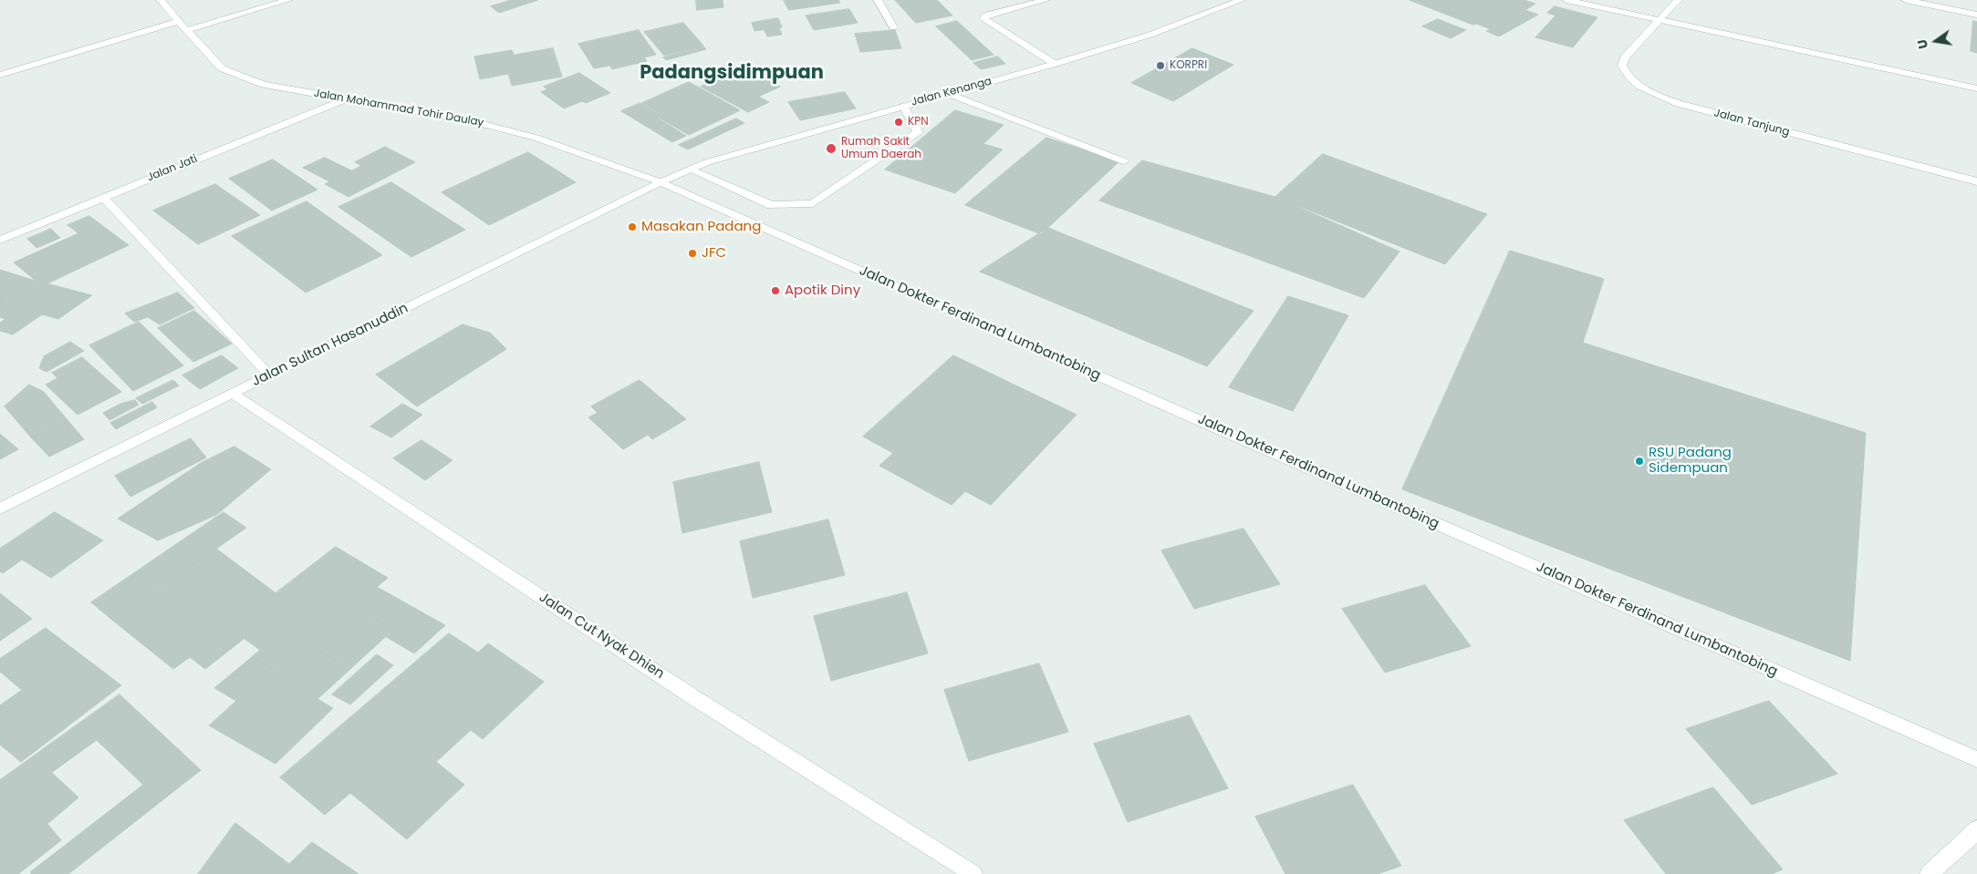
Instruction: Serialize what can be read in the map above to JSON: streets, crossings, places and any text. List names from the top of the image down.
{
  "streets": {
    "street": [
      "Jalan Kenanga",
      "Jalan Mohammad Tohir Daulay",
      "Jalan Tanjung",
      "Jalan Jati",
      "Jalan Dokter Ferdinand Lumbantobing",
      "Jalan Sultan Hasanuddin",
      "Jalan Cut Nyak Dhien"
    ]
  },
  "crossings": [
    ["Jalan Kenanga", "Jalan Mohammad Tohir Daulay"],
    ["Jalan Kenanga", "Jalan Dokter Ferdinand Lumbantobing"],
    ["Jalan Kenanga", "Jalan Sultan Hasanuddin"],
    ["Jalan Mohammad Tohir Daulay", "Jalan Jati"],
    ["Jalan Mohammad Tohir Daulay", "Jalan Dokter Ferdinand Lumbantobing"],
    ["Jalan Mohammad Tohir Daulay", "Jalan Sultan Hasanuddin"],
    ["Jalan Dokter Ferdinand Lumbantobing", "Jalan Sultan Hasanuddin"],
    ["Jalan Sultan Hasanuddin", "Jalan Cut Nyak Dhien"]
  ],
  "districts": ["Padangsidimpuan"],
  "places": [
    "KORPRI",
    "KPN",
    "Rumah Sakit Umum Daerah",
    "Masakan Padang",
    "JFC",
    "Apotik Diny",
    "RSU Padang Sidempuan"
  ],
  "north": "left"
}
